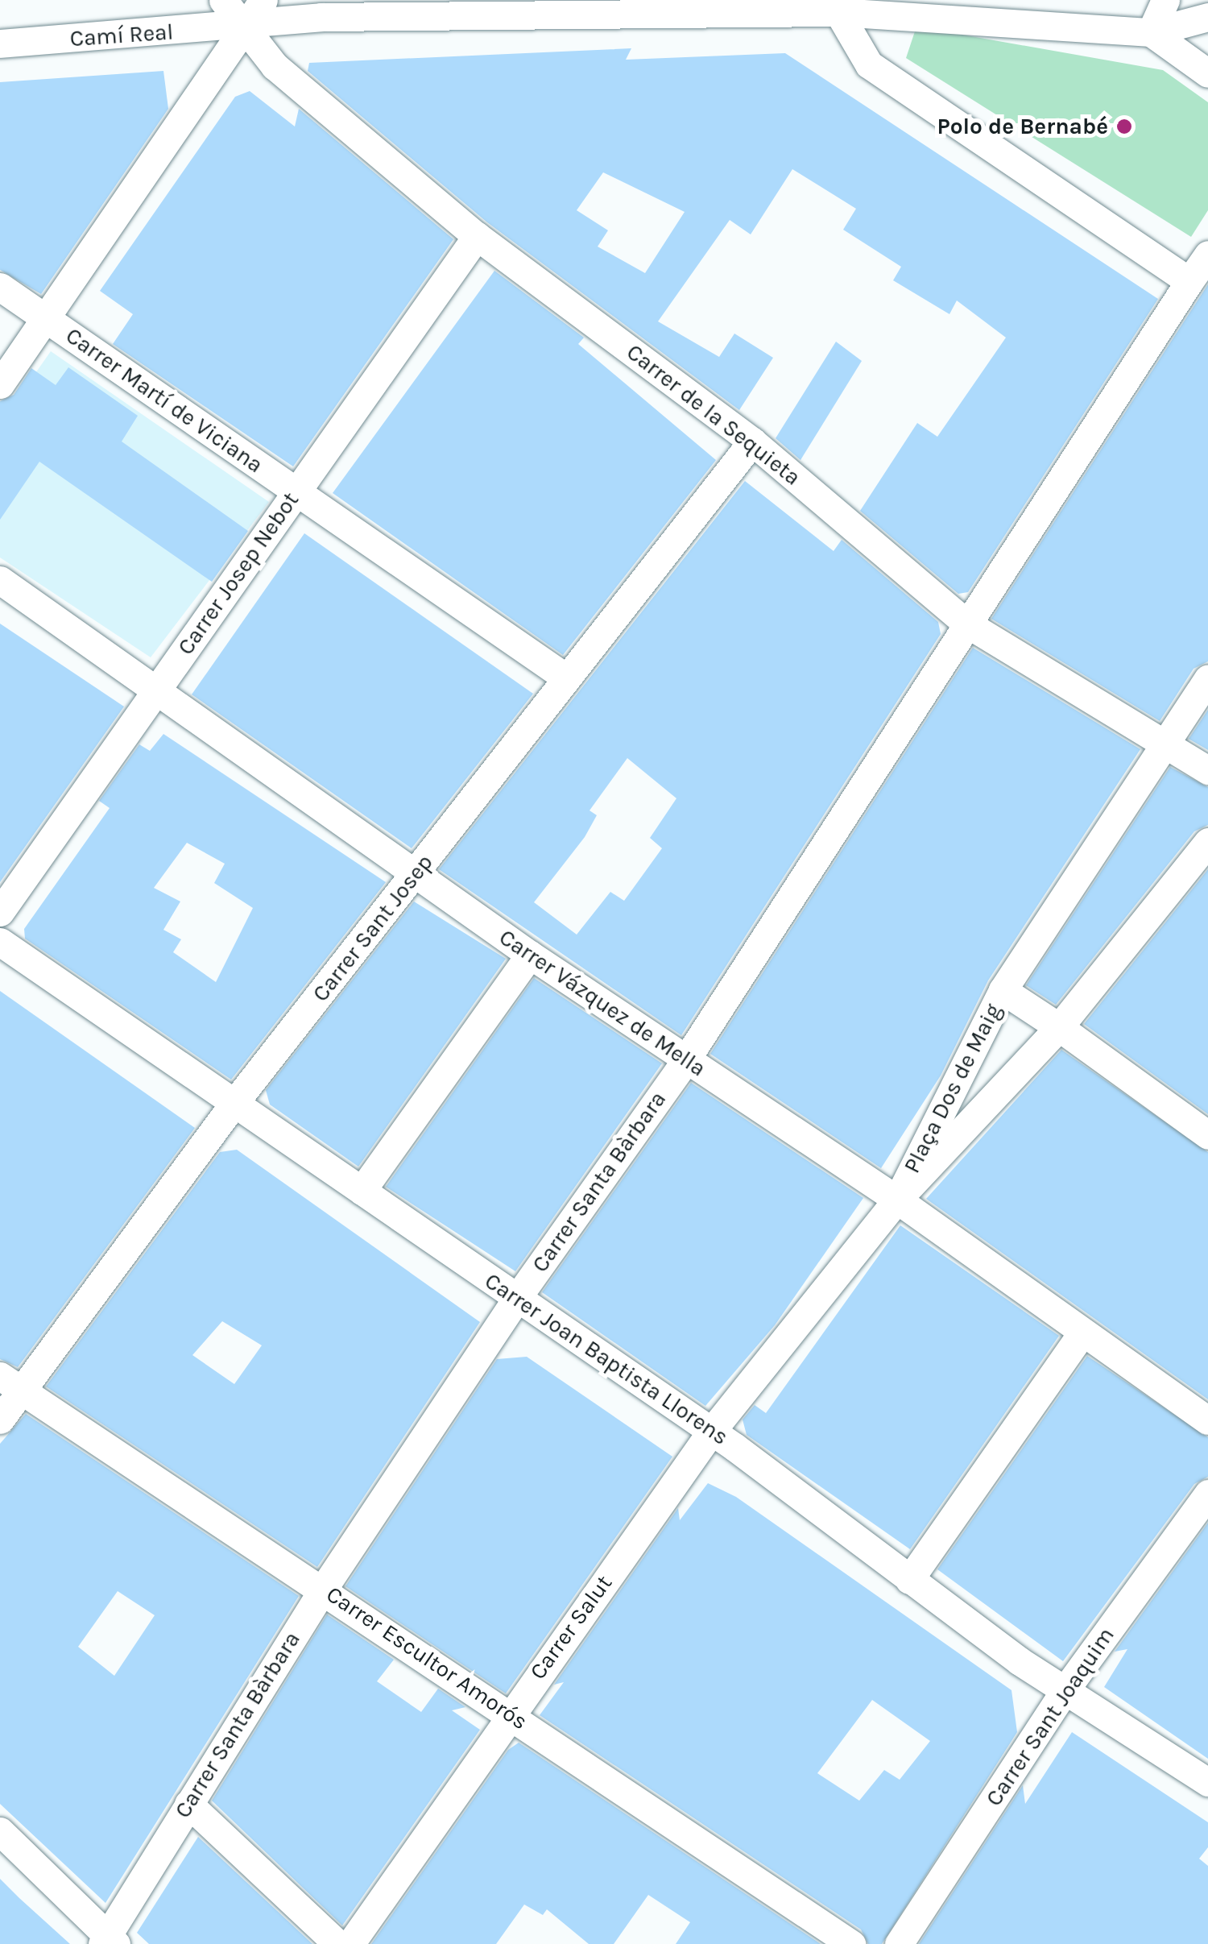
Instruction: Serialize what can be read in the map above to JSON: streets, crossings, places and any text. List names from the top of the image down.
{
  "streets": {
    "street": [
      "Camí Real",
      "Carrer Martí de Viciana",
      "Carrer de la Sequieta",
      "Carrer Josep Nebot",
      "Carrer Sant Josep",
      "Carrer Vázquez de Mella",
      "Plaça Dos de Maig",
      "Carrer Santa Bàrbara",
      "Carrer Joan Baptista Llorens",
      "Carrer Salut",
      "Carrer Escultor Amorós",
      "Carrer Sant Joaquim"
    ]
  },
  "crossings": [
    ["Camí Real", "Carrer de la Sequieta"],
    ["Carrer Martí de Viciana", "Carrer Josep Nebot"],
    ["Carrer Martí de Viciana", "Carrer Sant Josep"],
    ["Carrer de la Sequieta", "Carrer Josep Nebot"],
    ["Carrer de la Sequieta", "Carrer Sant Josep"],
    ["Carrer de la Sequieta", "Carrer Santa Bàrbara"],
    ["Carrer Josep Nebot", "Carrer Vázquez de Mella"],
    ["Carrer Sant Josep", "Carrer Vázquez de Mella"],
    ["Carrer Sant Josep", "Carrer Joan Baptista Llorens"],
    ["Carrer Sant Josep", "Carrer Escultor Amorós"],
    ["Carrer Vázquez de Mella", "Plaça Dos de Maig"],
    ["Carrer Vázquez de Mella", "Carrer Santa Bàrbara"],
    ["Plaça Dos de Maig", "Carrer Joan Baptista Llorens"],
    ["Plaça Dos de Maig", "Carrer Salut"],
    ["Carrer Santa Bàrbara", "Carrer Joan Baptista Llorens"],
    ["Carrer Santa Bàrbara", "Carrer Escultor Amorós"],
    ["Carrer Joan Baptista Llorens", "Carrer Salut"],
    ["Carrer Joan Baptista Llorens", "Carrer Sant Joaquim"],
    ["Carrer Salut", "Carrer Escultor Amorós"]
  ],
  "places": ["Polo de Bernabé"]
}
